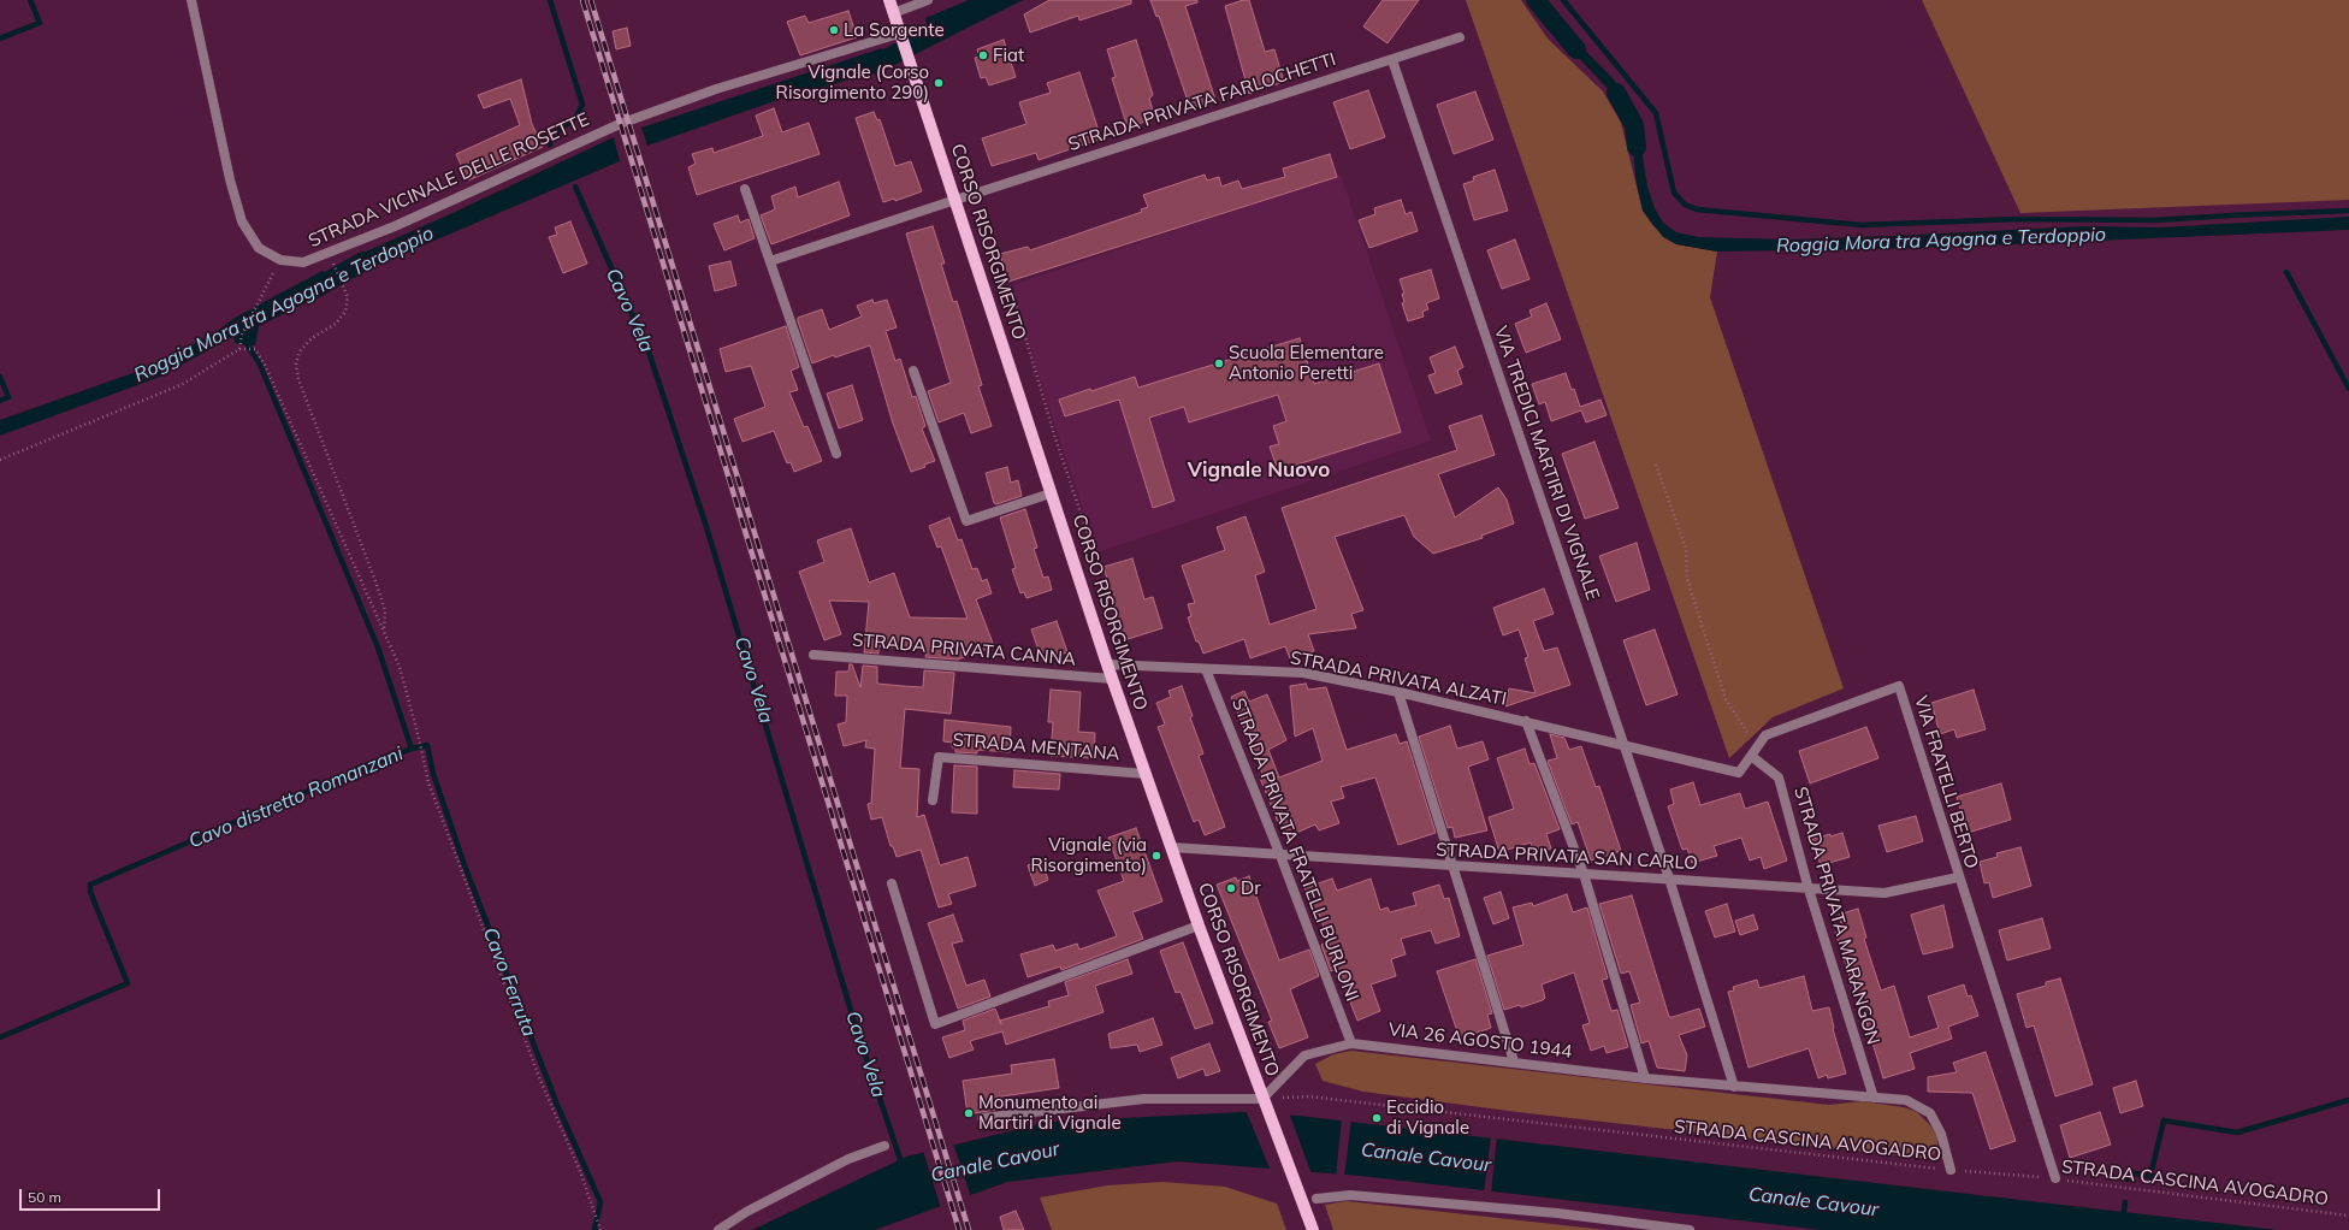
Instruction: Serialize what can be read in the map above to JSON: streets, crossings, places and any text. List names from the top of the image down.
{
  "streets": {
    "main road": ["CORSO RISORGIMENTO"],
    "street": [
      "STRADA PRIVATA FARLOCHETTI",
      "STRADA VICINALE DELLE ROSETTE",
      "VIA TREDICI MARTIRI DI VIGNALE",
      "STRADA PRIVATA CANNA",
      "STRADA PRIVATA ALZATI",
      "STRADA MENTANA",
      "VIA FRATELLI BERTO",
      "STRADA PRIVATA FRATELLI BURLONI",
      "STRADA PRIVATA SAN CARLO",
      "STRADA PRIVATA MARANGON",
      "VIA 26 AGOSTO 1944"
    ],
    "path": ["STRADA CASCINA AVOGADRO"]
  },
  "crossings": [
    ["STRADA PRIVATA FARLOCHETTI", "CORSO RISORGIMENTO"],
    ["STRADA PRIVATA FARLOCHETTI", "VIA TREDICI MARTIRI DI VIGNALE"],
    ["STRADA VICINALE DELLE ROSETTE", "CORSO RISORGIMENTO"],
    ["CORSO RISORGIMENTO", "STRADA PRIVATA CANNA"],
    ["CORSO RISORGIMENTO", "STRADA PRIVATA ALZATI"],
    ["CORSO RISORGIMENTO", "STRADA MENTANA"],
    ["CORSO RISORGIMENTO", "STRADA PRIVATA SAN CARLO"],
    ["CORSO RISORGIMENTO", "VIA 26 AGOSTO 1944"],
    ["CORSO RISORGIMENTO", "STRADA CASCINA AVOGADRO"],
    ["VIA TREDICI MARTIRI DI VIGNALE", "STRADA PRIVATA ALZATI"],
    ["VIA TREDICI MARTIRI DI VIGNALE", "STRADA PRIVATA SAN CARLO"],
    ["VIA TREDICI MARTIRI DI VIGNALE", "VIA 26 AGOSTO 1944"],
    ["STRADA PRIVATA ALZATI", "STRADA PRIVATA FRATELLI BURLONI"],
    ["VIA FRATELLI BERTO", "STRADA PRIVATA SAN CARLO"],
    ["VIA FRATELLI BERTO", "STRADA CASCINA AVOGADRO"],
    ["STRADA PRIVATA FRATELLI BURLONI", "STRADA PRIVATA SAN CARLO"],
    ["STRADA PRIVATA FRATELLI BURLONI", "VIA 26 AGOSTO 1944"],
    ["STRADA PRIVATA SAN CARLO", "STRADA PRIVATA MARANGON"],
    ["STRADA PRIVATA MARANGON", "VIA 26 AGOSTO 1944"],
    ["VIA 26 AGOSTO 1944", "STRADA CASCINA AVOGADRO"]
  ],
  "districts": ["Vignale Nuovo"],
  "water": [
    "Roggia Mora tra Agogna e Terdoppio",
    "Cavo Vela",
    "Cavo distretto Romanzani",
    "Cavo Ferruta",
    "Canale Cavour"
  ],
  "places": [
    "La Sorgente",
    "Fiat",
    "Vignale (Corso Risorgimento 290)",
    "Scuola Elementare Antonio Peretti",
    "Vignale (via Risorgimento)",
    "Dr",
    "Monumento ai Martiri di Vignale",
    "Eccidio di Vignale"
  ],
  "scale_bar": "50 m"
}
